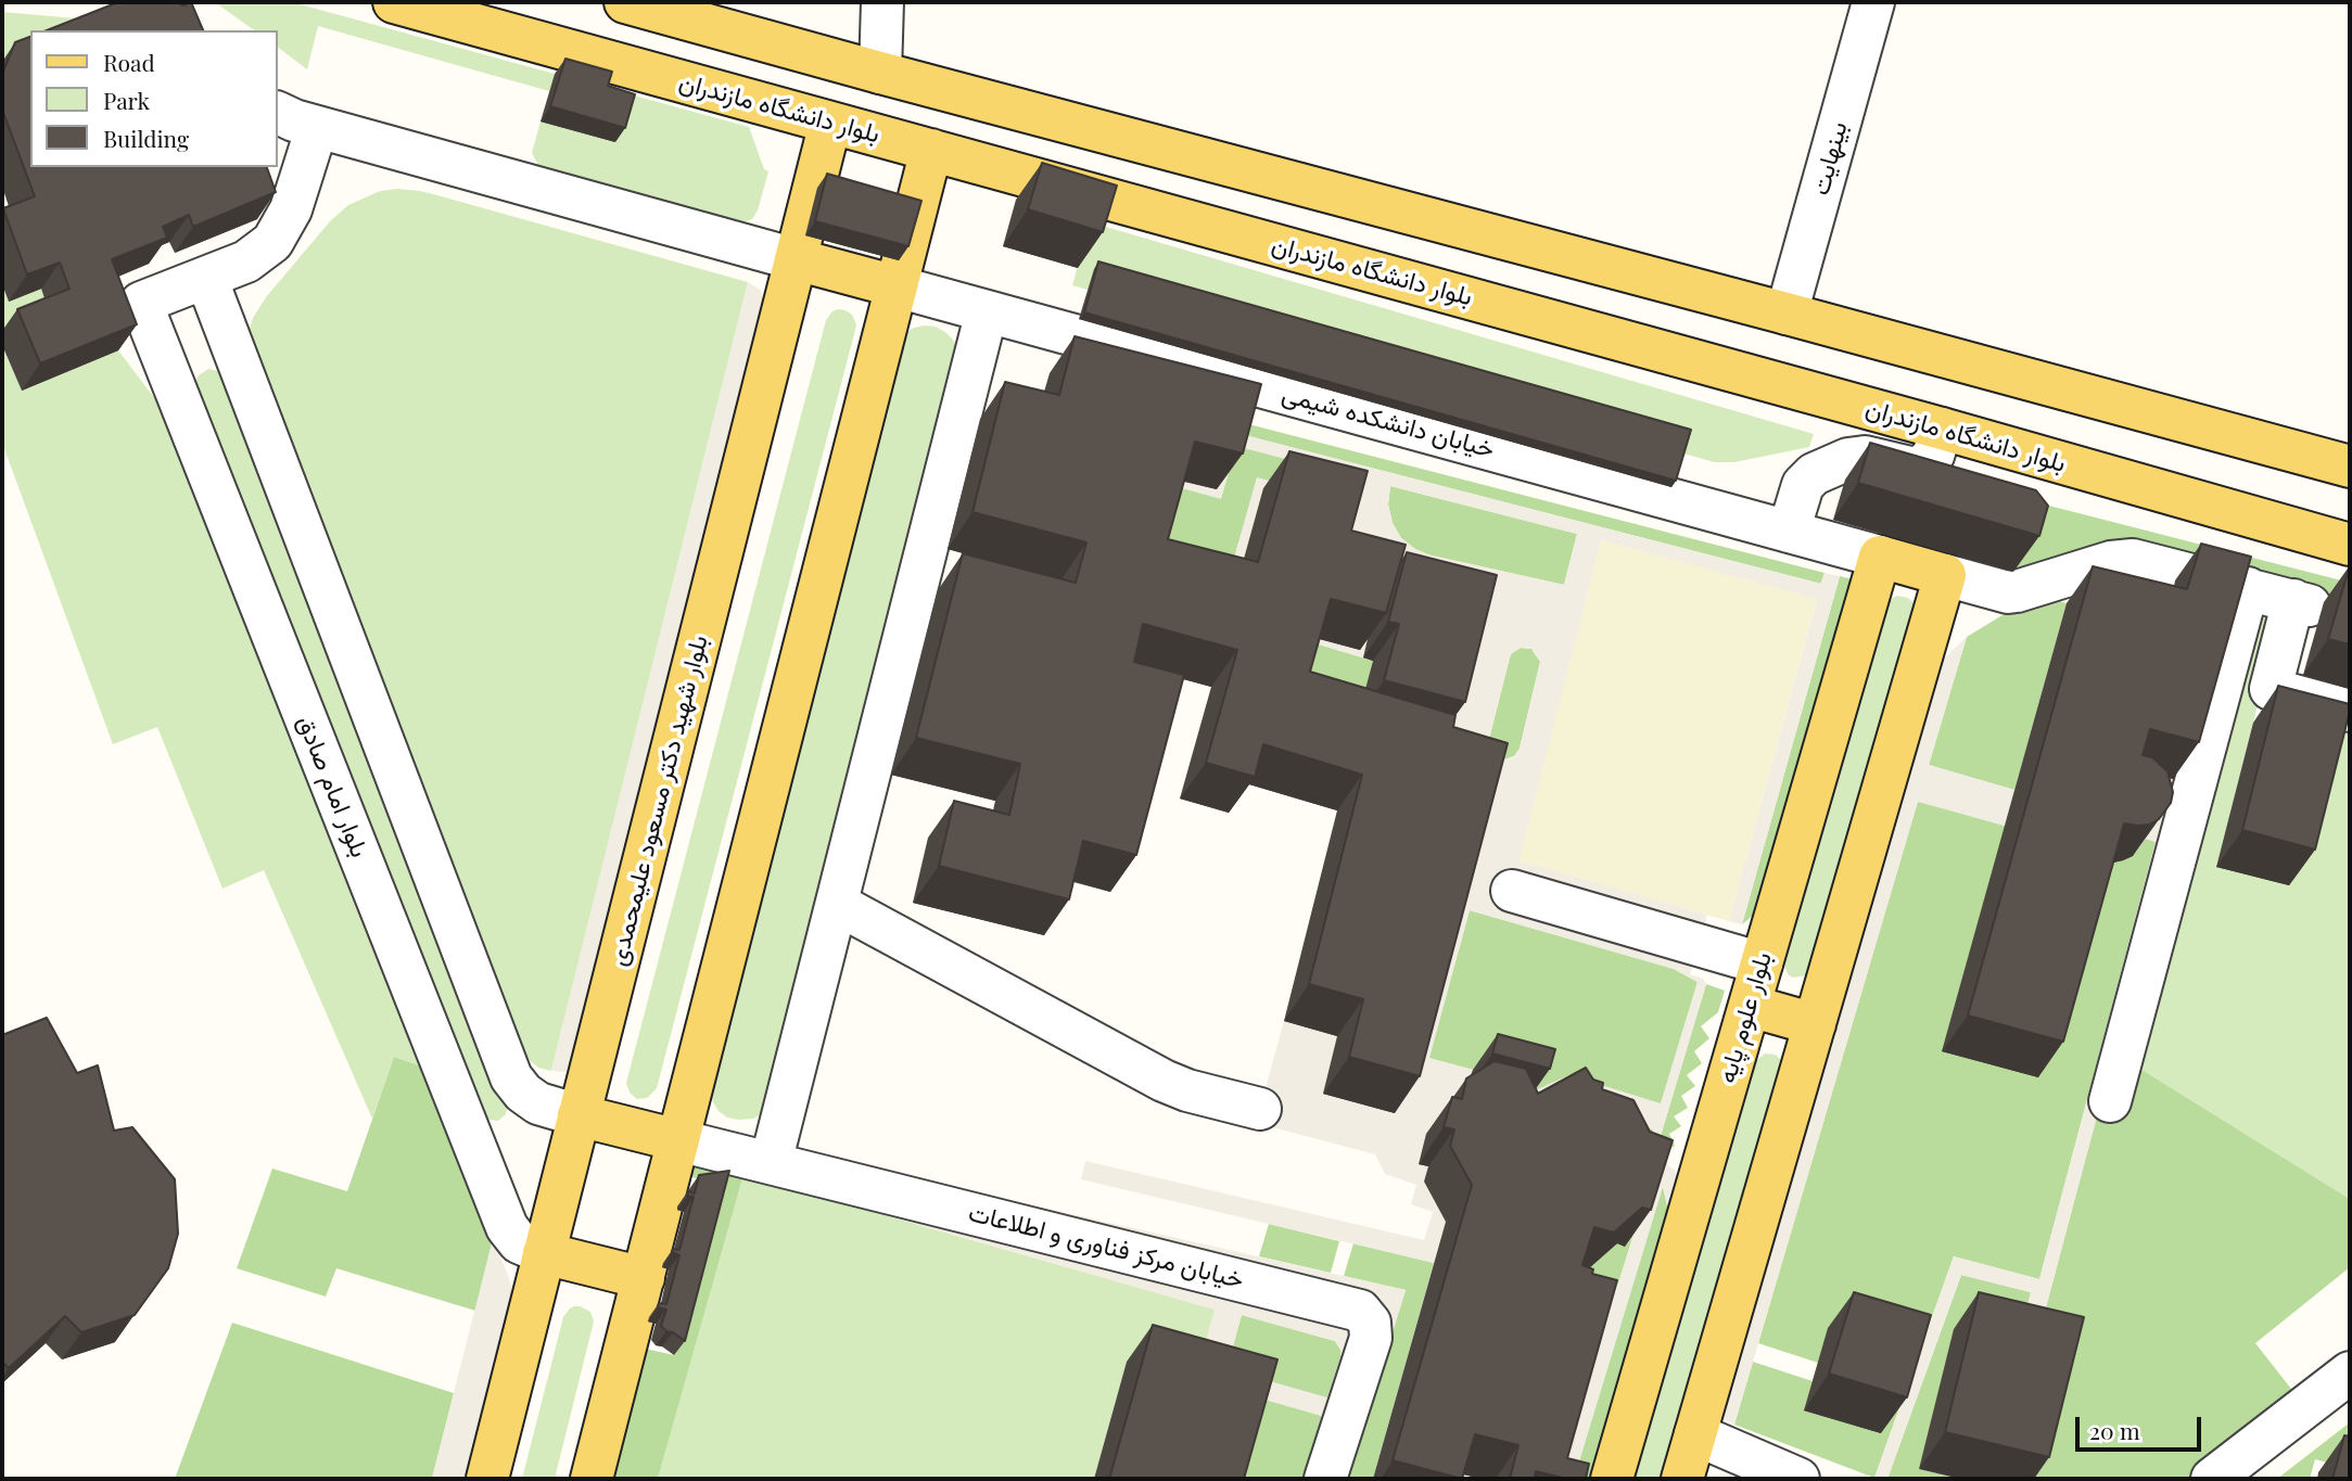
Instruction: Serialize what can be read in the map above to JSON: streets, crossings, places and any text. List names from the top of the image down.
{
  "streets": {
    "main road": ["بلوار دانشگاه مازندران", "بلوار شهید دکتر مسعود علیمحمدی", "بلوار علوم پایه"],
    "street": [
      "بینهایت",
      "خیابان دانشکده شیمی",
      "بلوار امام صادق",
      "خیابان مرکز فناوری و اطلاعات"
    ]
  },
  "crossings": [
    ["بلوار دانشگاه مازندران", "بلوار شهید دکتر مسعود علیمحمدی"],
    ["خیابان دانشکده شیمی", "بلوار علوم پایه"],
    ["بلوار امام صادق", "بلوار شهید دکتر مسعود علیمحمدی"]
  ],
  "legend": ["Road", "Park", "Building"],
  "scale_bar": "20 m"
}
